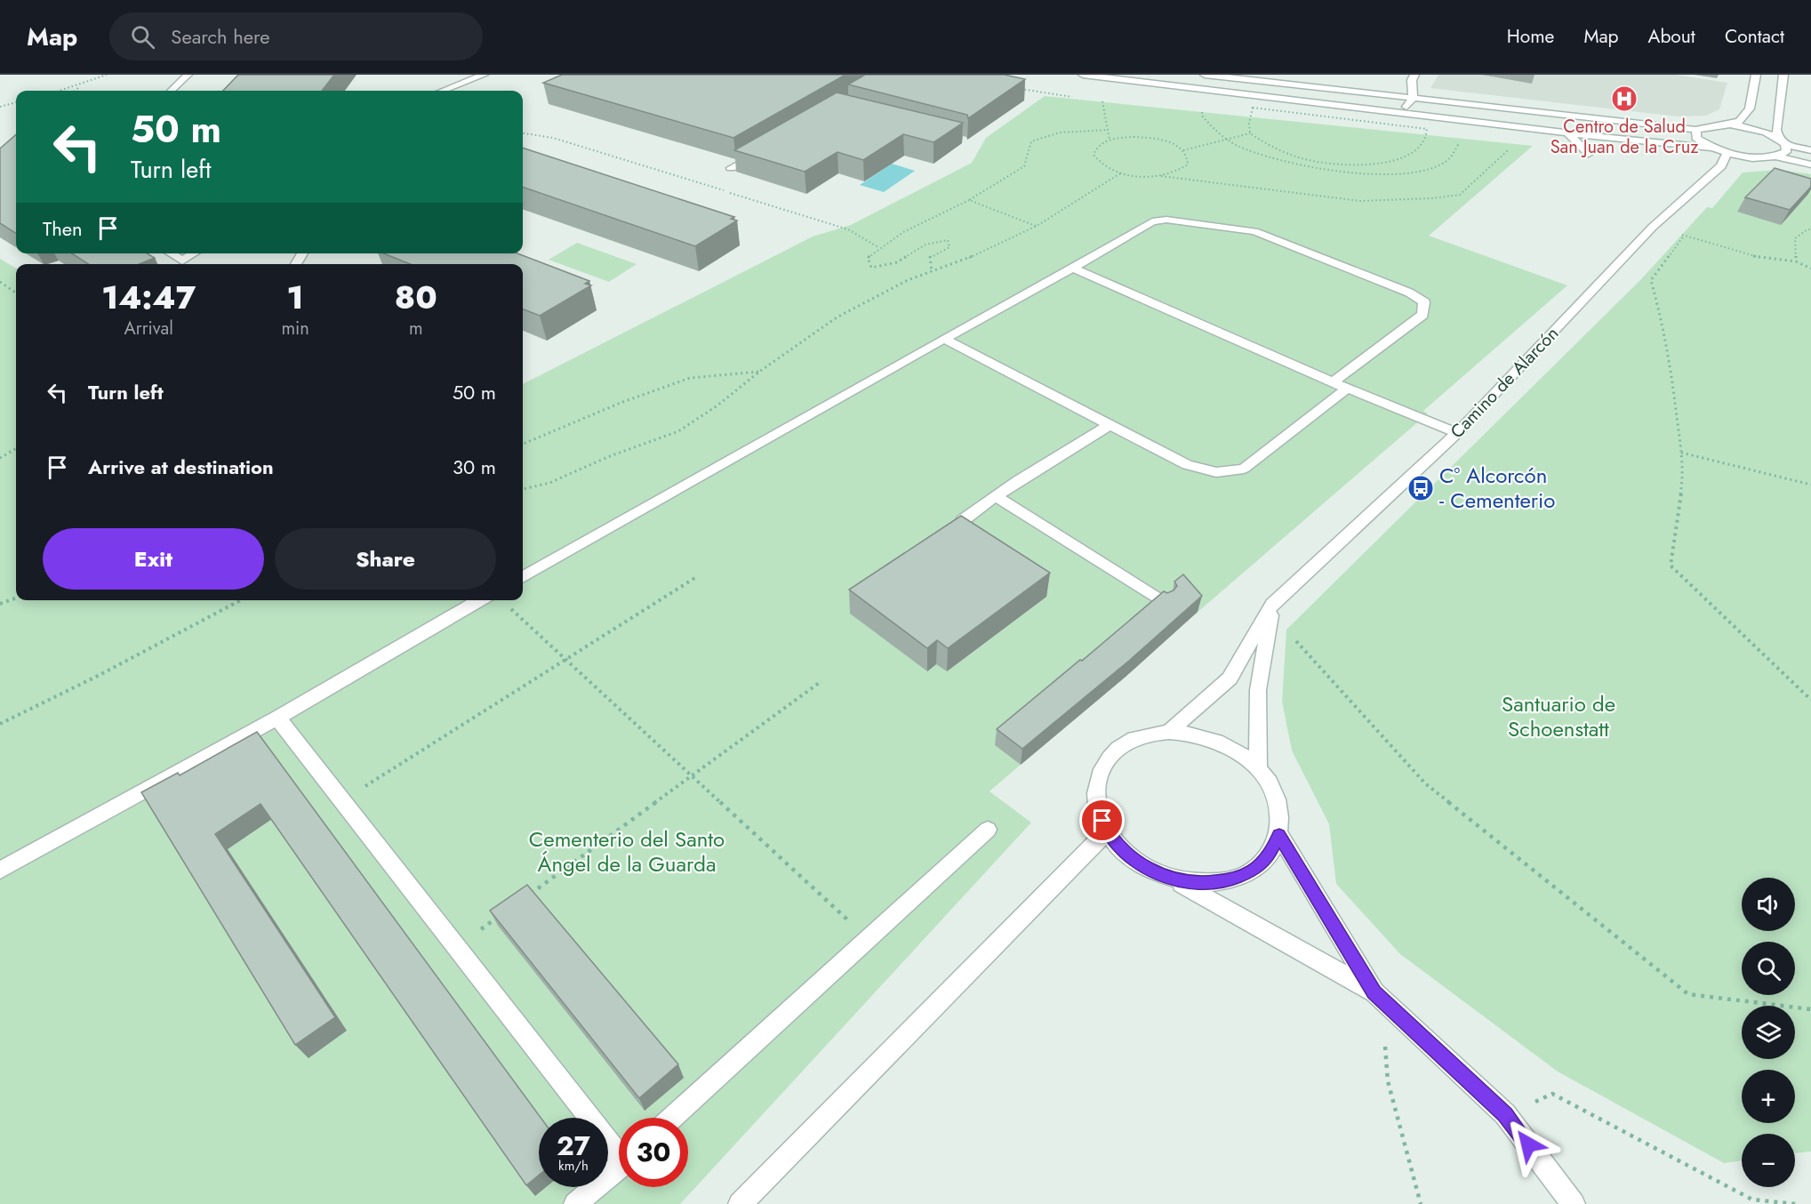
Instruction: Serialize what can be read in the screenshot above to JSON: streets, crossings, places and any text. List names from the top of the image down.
{
  "streets": {
    "street": ["Camino de Alarcón"]
  },
  "parks": ["Santuario de Schoenstatt", "Cementerio del Santo Ángel de la Guarda"],
  "places": {
    "hospital": ["Centro de Salud San Juan de la Cruz"],
    "bus stop": ["Cº Alcorcón - Cementerio"]
  },
  "page": {
    "header": "Map",
    "search": "Search here",
    "nav": [
      "Home",
      "Map",
      "About",
      "Contact"
    ],
    "turn": ["50 m", "Turn left"],
    "then": "Then",
    "eta": [
      "14:47",
      "Arrival",
      "1",
      "min",
      "80",
      "m"
    ],
    "list": [
      {
        "name": "Turn left",
        "value": "50 m"
      },
      {
        "name": "Arrive at destination",
        "value": "30 m"
      }
    ],
    "buttons": ["Exit", "Share"],
    "map_buttons": ["+", "−"],
    "speed": "27 km/h",
    "limit": "30"
  }
}
